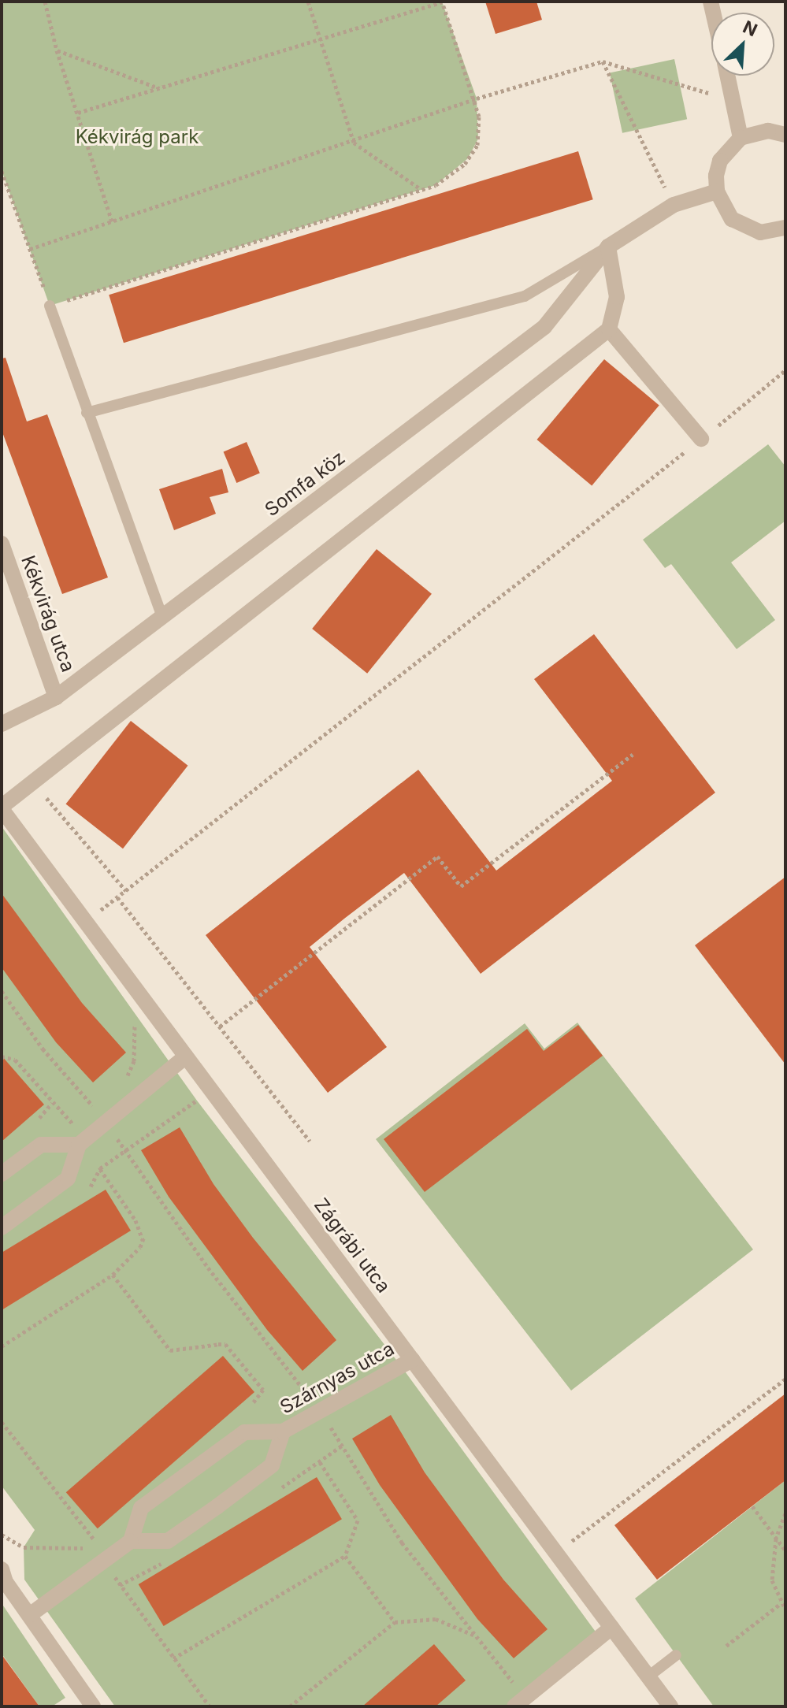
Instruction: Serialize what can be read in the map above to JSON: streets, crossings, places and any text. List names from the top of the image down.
{
  "streets": {
    "street": [
      "Somfa köz",
      "Kékvirág utca",
      "Zágrábi utca",
      "Szárnyas utca"
    ]
  },
  "crossings": [
    ["Somfa köz", "Kékvirág utca"],
    ["Zágrábi utca", "Szárnyas utca"]
  ],
  "parks": ["Kékvirág park"],
  "north": "top right"
}
